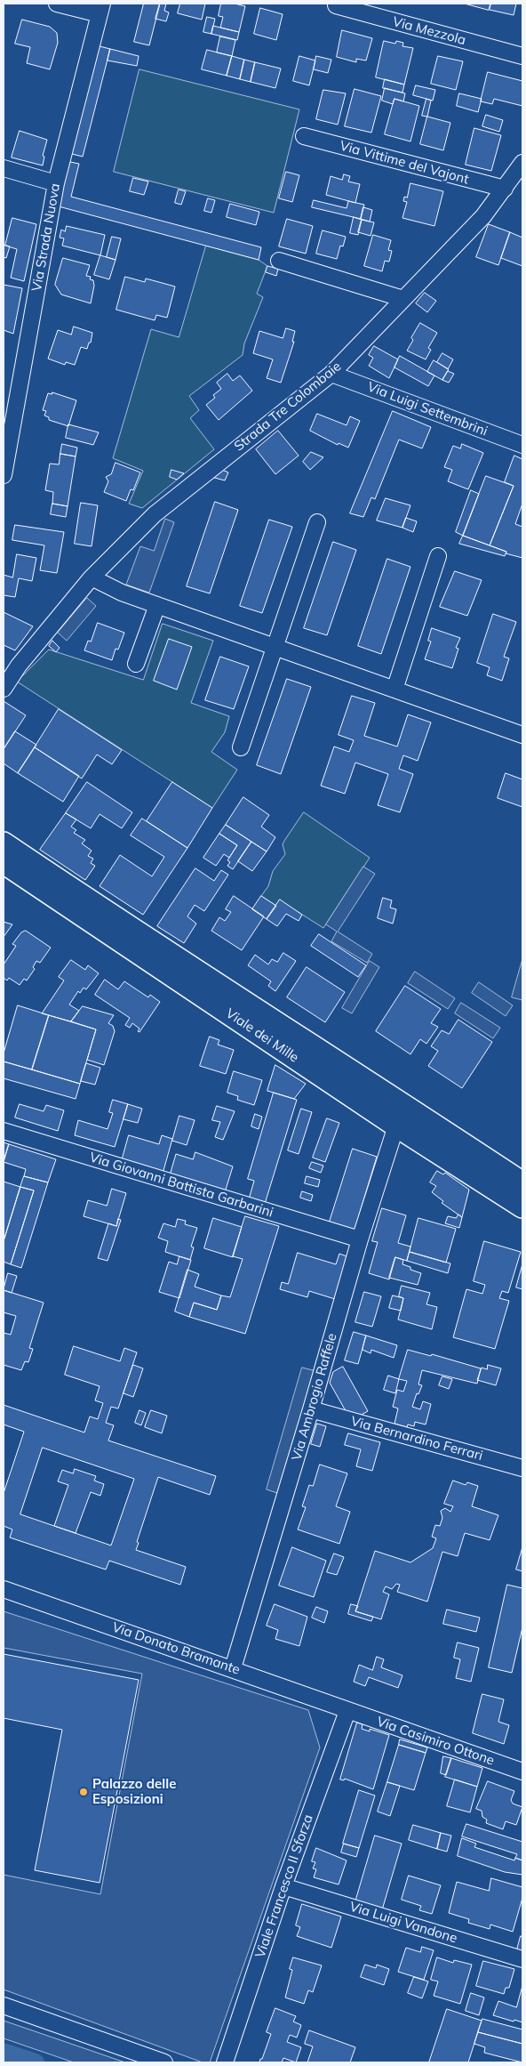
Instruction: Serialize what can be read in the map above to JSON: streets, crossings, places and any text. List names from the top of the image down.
{
  "streets": {
    "main road": ["Viale dei Mille"],
    "street": [
      "Via Mezzola",
      "Via Vittime del Vajont",
      "Via Strada Nuova",
      "Strada Tre Colombaie",
      "Via Luigi Settembrini",
      "Via Giovanni Battista Garbarini",
      "Via Ambrogio Raffele",
      "Via Bernardino Ferrari",
      "Via Donato Bramante",
      "Via Casimiro Ottone",
      "Viale Francesco II Sforza",
      "Via Luigi Vandone"
    ]
  },
  "crossings": [
    ["Via Vittime del Vajont", "Strada Tre Colombaie"],
    ["Strada Tre Colombaie", "Via Luigi Settembrini"],
    ["Viale dei Mille", "Via Ambrogio Raffele"],
    ["Via Giovanni Battista Garbarini", "Via Ambrogio Raffele"],
    ["Via Ambrogio Raffele", "Via Bernardino Ferrari"],
    ["Via Ambrogio Raffele", "Via Donato Bramante"],
    ["Via Donato Bramante", "Via Casimiro Ottone"],
    ["Via Donato Bramante", "Viale Francesco II Sforza"],
    ["Via Casimiro Ottone", "Viale Francesco II Sforza"],
    ["Viale Francesco II Sforza", "Via Luigi Vandone"]
  ],
  "places": ["Palazzo delle Esposizioni"]
}
